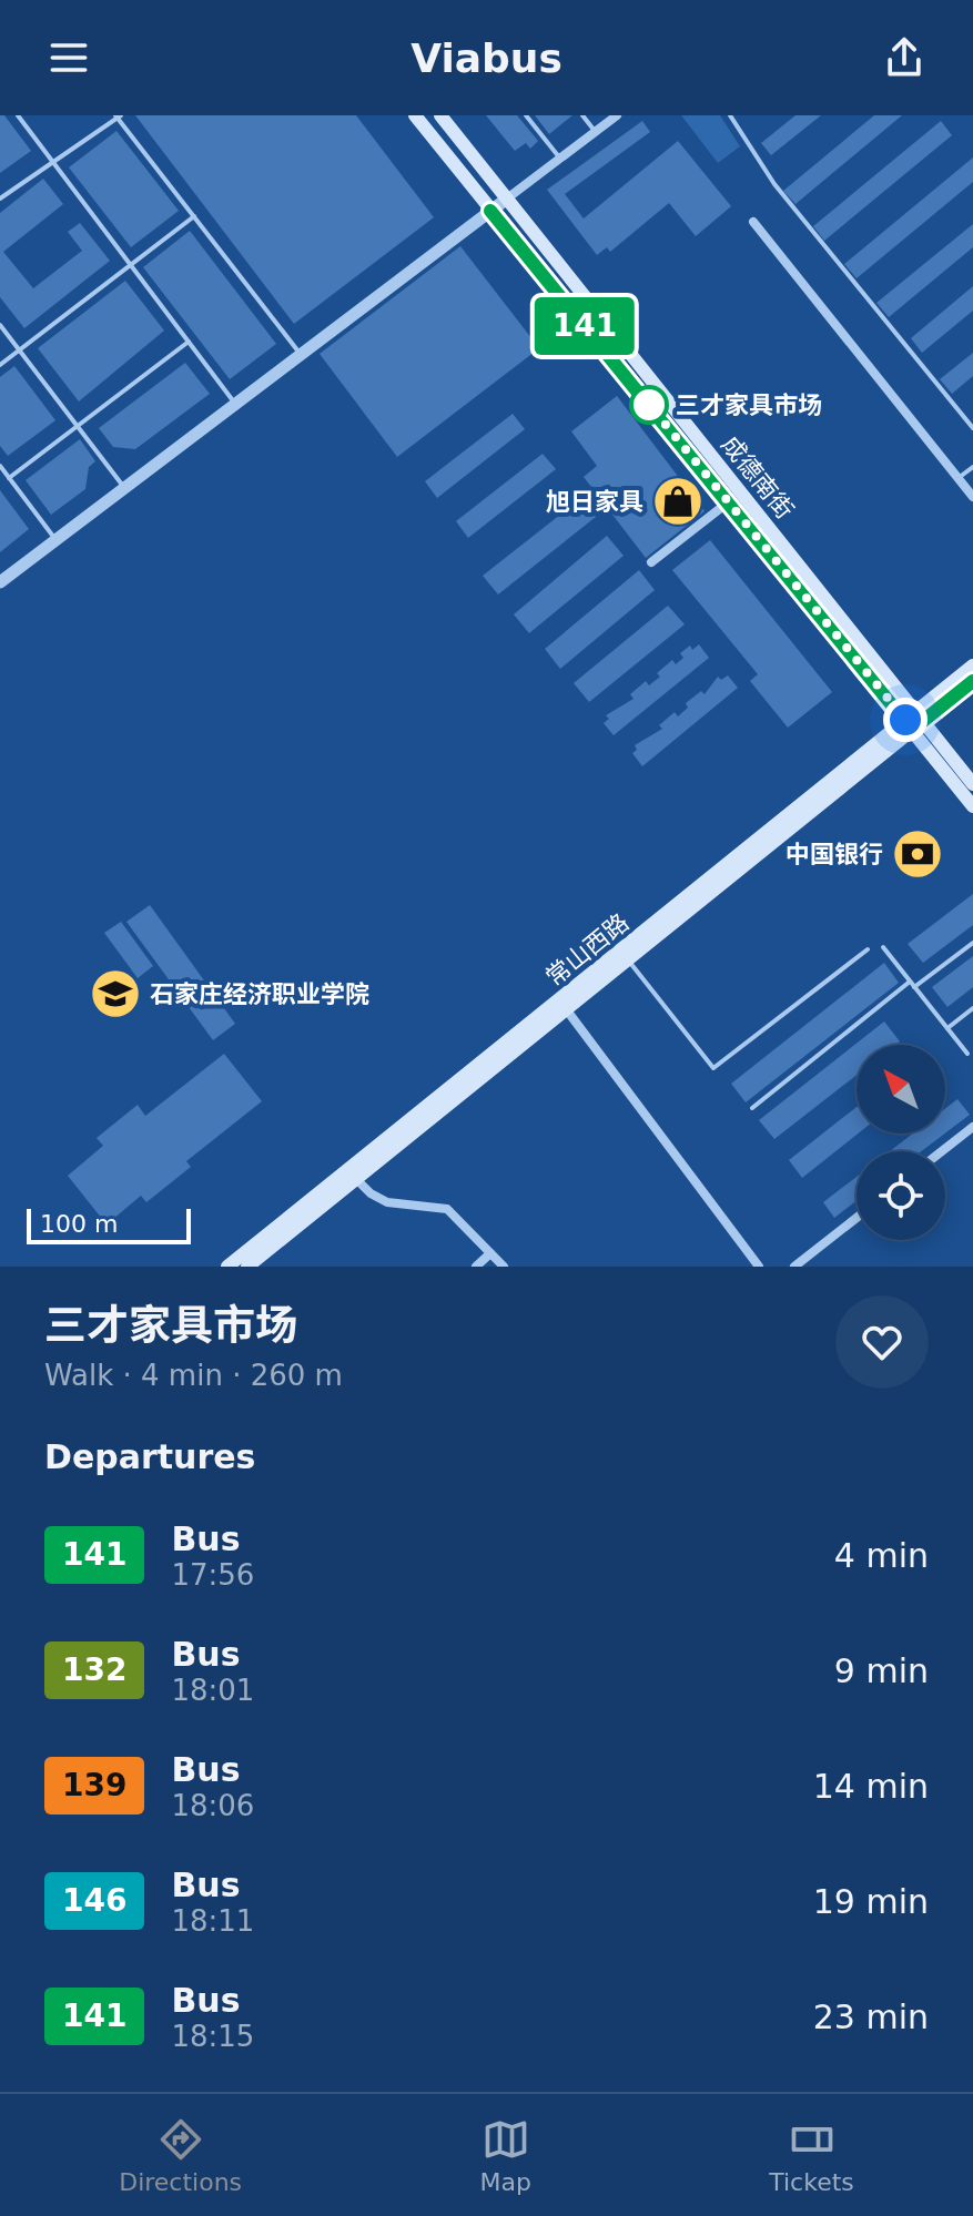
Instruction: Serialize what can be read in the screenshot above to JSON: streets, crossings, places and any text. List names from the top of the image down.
{
  "streets": {
    "main road": ["成德南街", "常山西路"]
  },
  "crossings": [
    ["成德南街", "常山西路"]
  ],
  "places": {
    "other": ["三才家具市场"],
    "shop": ["旭日家具"],
    "bank": ["中国银行"],
    "school or university": ["石家庄经济职业学院"]
  },
  "lines": ["bus line 141"],
  "scale_bar": "100 m",
  "north": "top left",
  "page": {
    "header": "Viabus",
    "on_map": "141",
    "scale": "100 m",
    "heading": [
      ["三才家具市场", "Walk · 4 min · 260 m"],
      "Departures"
    ],
    "list": [
      {
        "mark": "141",
        "name": "Bus",
        "note": "17:56",
        "value": "4 min"
      },
      {
        "mark": "132",
        "name": "Bus",
        "note": "18:01",
        "value": "9 min"
      },
      {
        "mark": "139",
        "name": "Bus",
        "note": "18:06",
        "value": "14 min"
      },
      {
        "mark": "146",
        "name": "Bus",
        "note": "18:11",
        "value": "19 min"
      },
      {
        "mark": "141",
        "name": "Bus",
        "note": "18:15",
        "value": "23 min"
      }
    ],
    "tabs": ["Directions", "Map", "Tickets"]
  }
}
